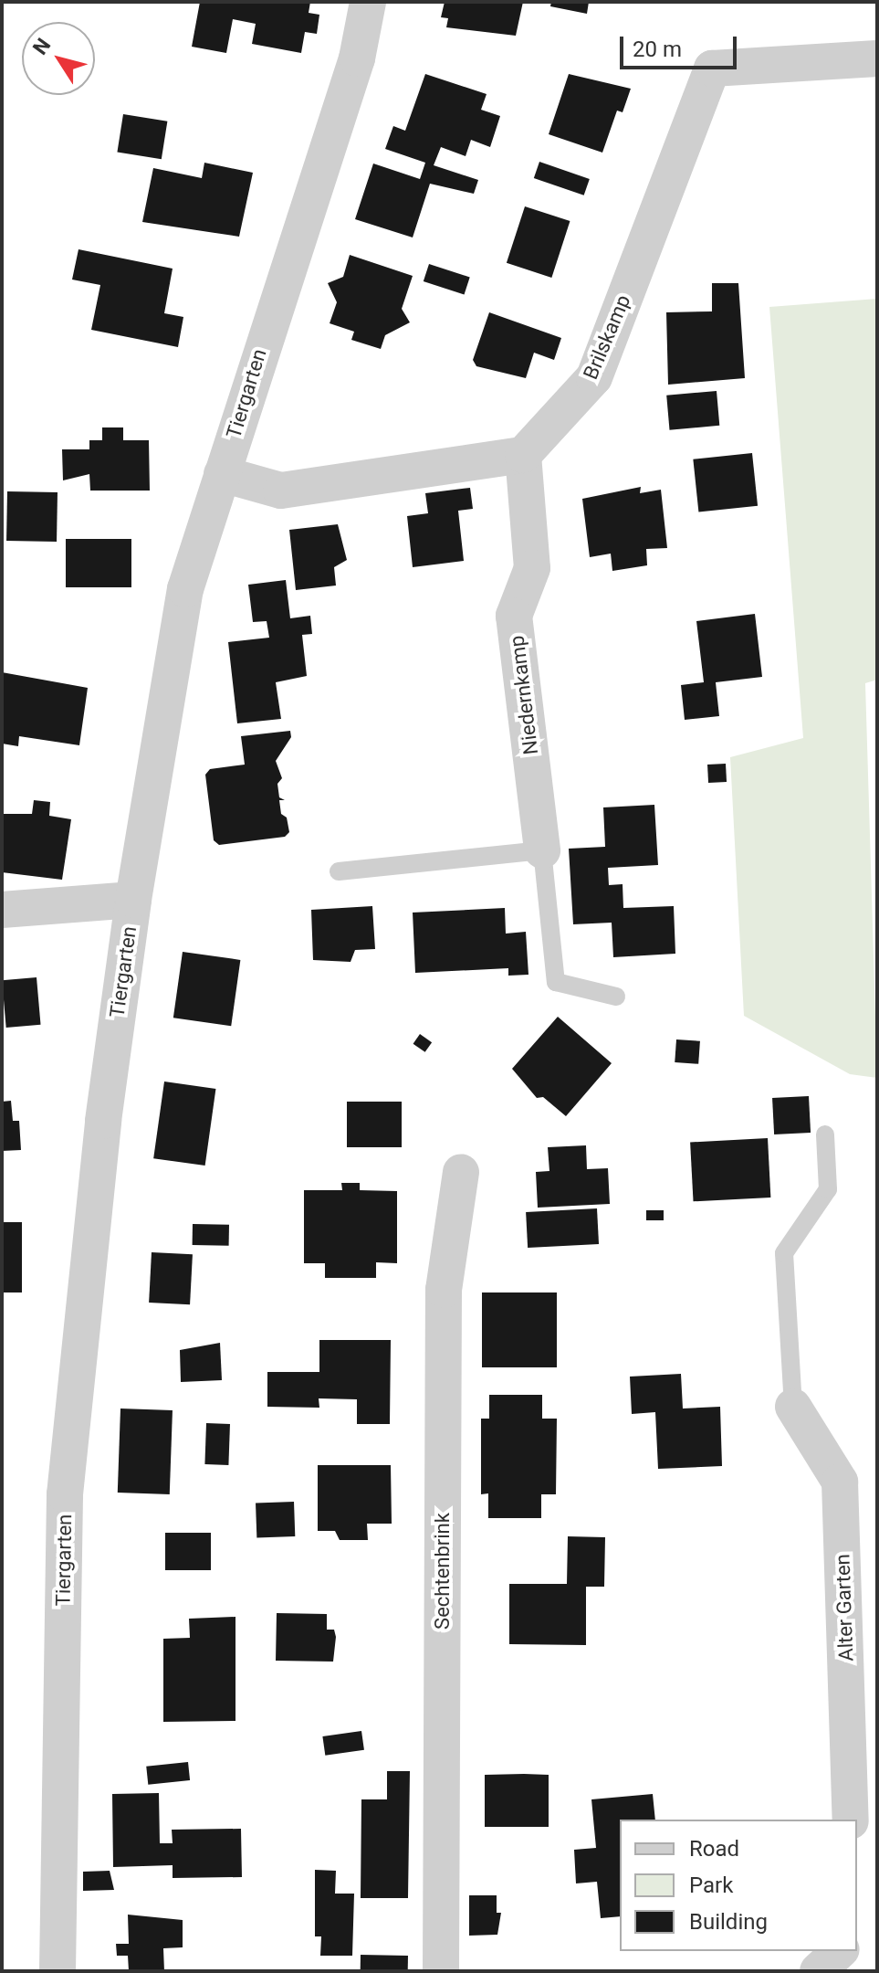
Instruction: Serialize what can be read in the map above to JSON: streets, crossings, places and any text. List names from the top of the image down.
{
  "streets": {
    "street": [
      "Brilskamp",
      "Tiergarten",
      "Niedernkamp",
      "Sechtenbrink",
      "Alter Garten"
    ]
  },
  "crossings": [
    ["Brilskamp", "Niedernkamp"]
  ],
  "legend": ["Road", "Park", "Building"],
  "scale_bar": "20 m",
  "north": "top left"
}
